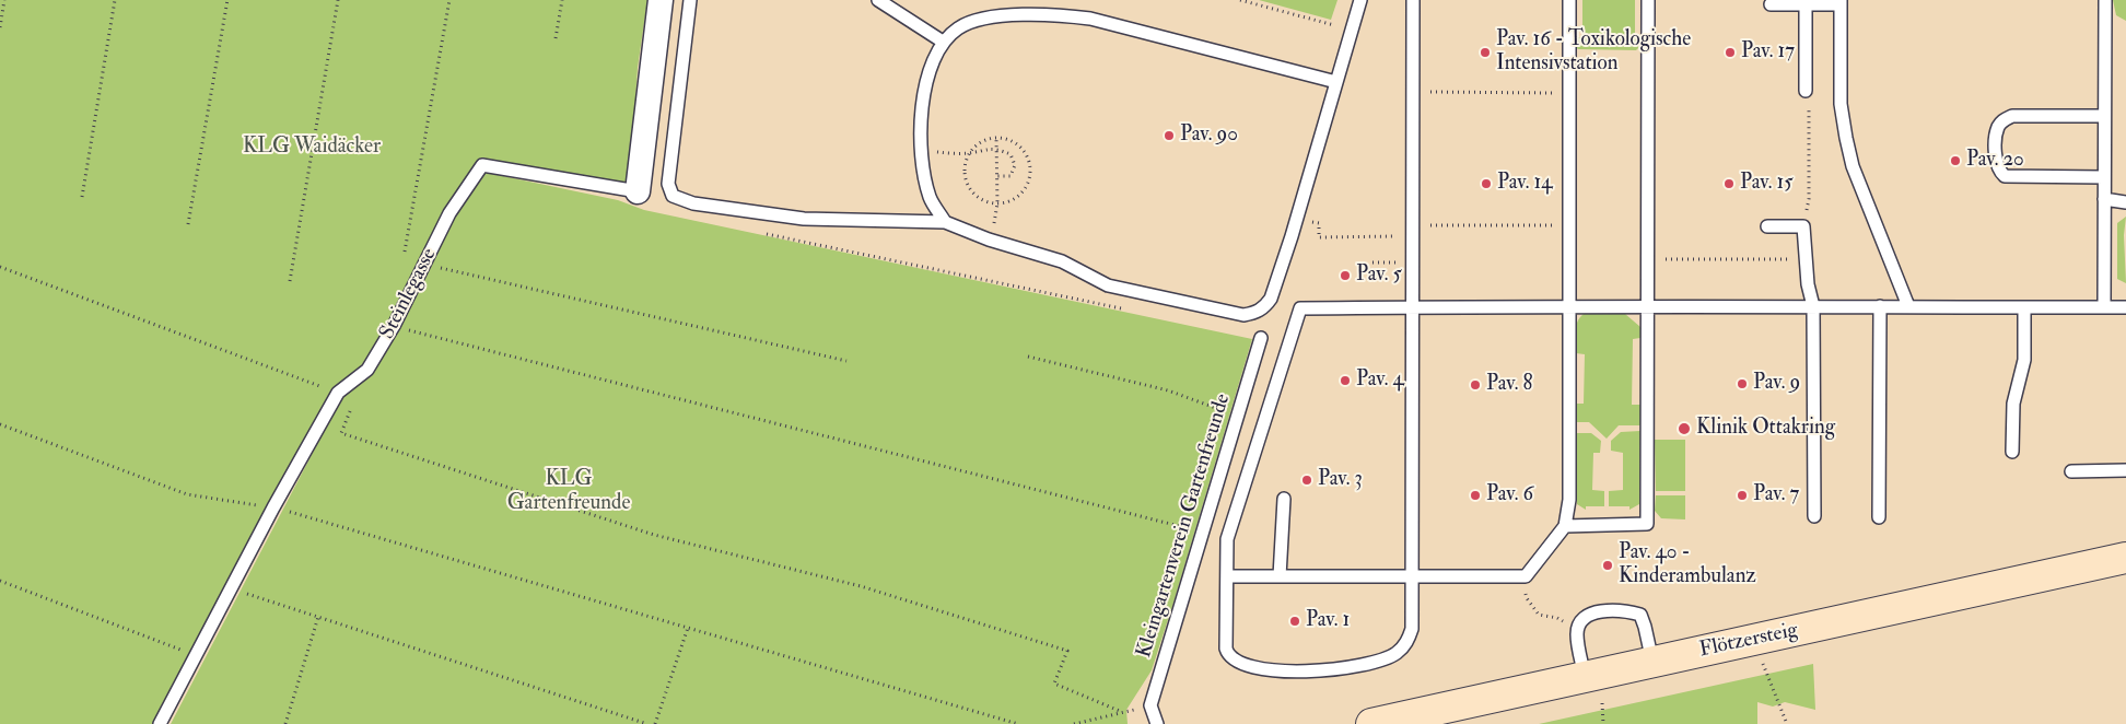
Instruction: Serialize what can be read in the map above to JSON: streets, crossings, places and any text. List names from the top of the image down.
{
  "streets": {
    "main road": ["Flötzersteig"],
    "street": ["Steinlegasse"],
    "lane": ["Kleingartenverein Gartenfreunde"]
  },
  "parks": ["KLG Waidäcker", "KLG Gartenfreunde"],
  "places": [
    "Pav. 16 - Toxikologische Intensivstation",
    "Pav. 17",
    "Pav. 90",
    "Pav. 20",
    "Pav. 14",
    "Pav. 15",
    "Pav. 5",
    "Pav. 4",
    "Pav. 9",
    "Pav. 8",
    "Klinik Ottakring",
    "Pav. 3",
    "Pav. 6",
    "Pav. 7",
    "Pav. 40 - Kinderambulanz",
    "Pav. 1"
  ]
}
